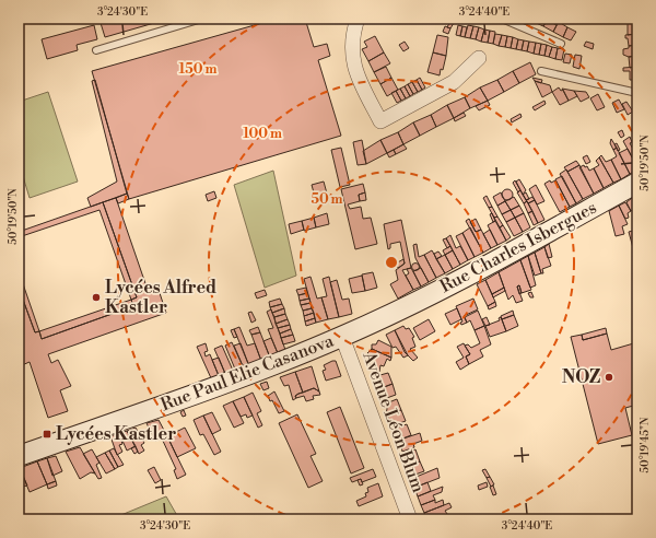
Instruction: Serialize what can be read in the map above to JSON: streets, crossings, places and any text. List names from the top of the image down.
{
  "streets": {
    "main road": ["Rue Charles Isbergues", "Rue Paul Elie Casanova"],
    "street": ["Avenue Léon Blum"]
  },
  "crossings": [
    ["Rue Charles Isbergues", "Rue Paul Elie Casanova"],
    ["Rue Paul Elie Casanova", "Avenue Léon Blum"]
  ],
  "places": {
    "other": ["Lycées Alfred Kastler", "NOZ"],
    "transit": ["Lycées Kastler"]
  },
  "coordinates": [
    "3°24'30\"E",
    "3°24'40\"E",
    "50°19'50\"N",
    "50°19'45\"N"
  ],
  "rings": ["150 m", "100 m", "50 m"]
}
